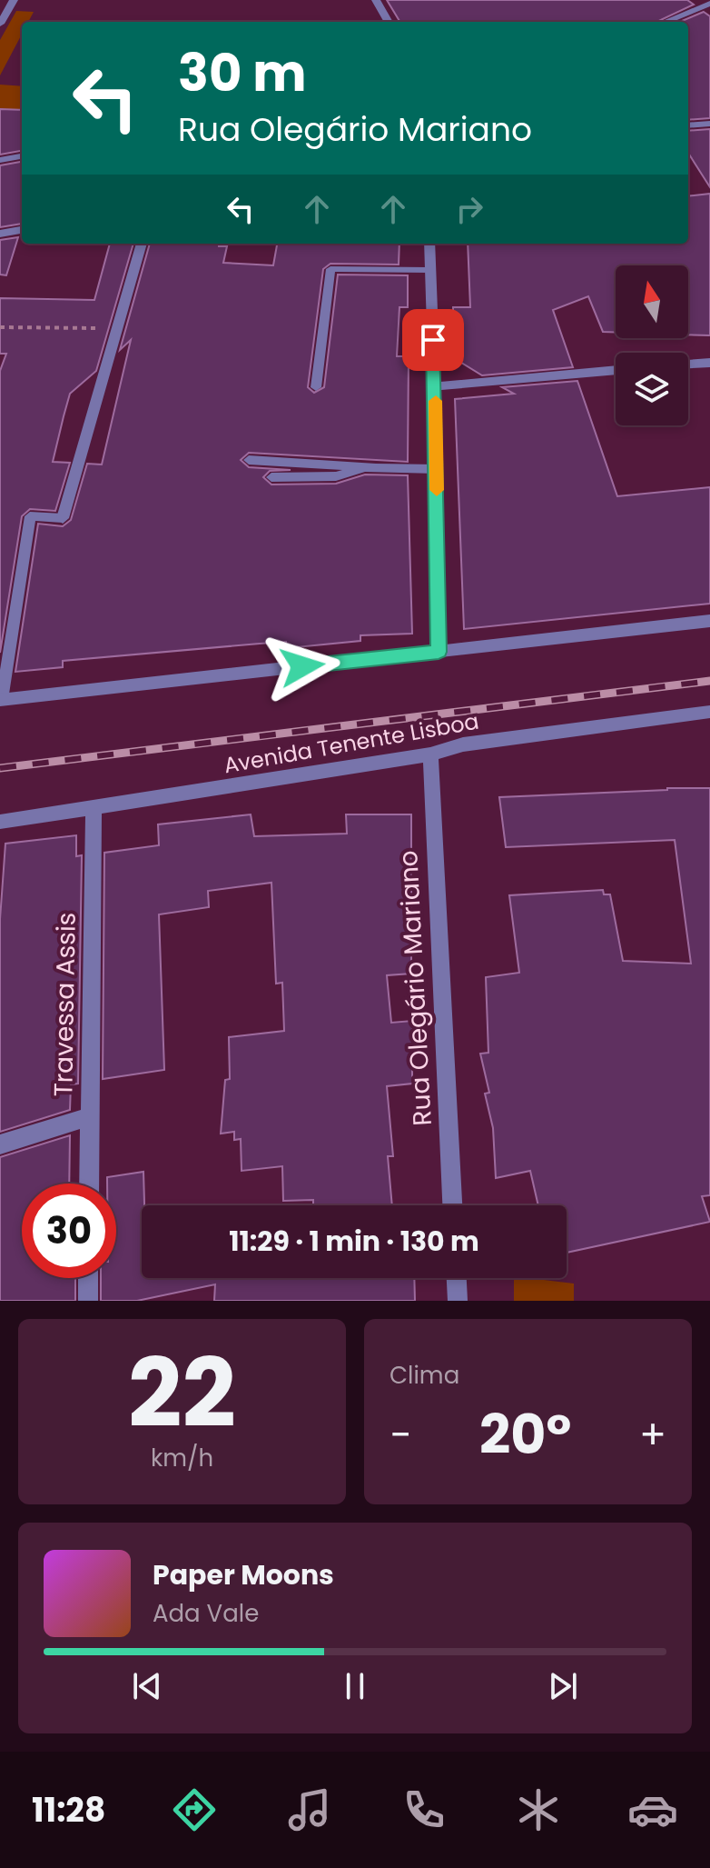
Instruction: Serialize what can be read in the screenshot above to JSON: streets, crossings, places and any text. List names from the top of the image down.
{
  "streets": {
    "street": ["Avenida Tenente Lisboa", "Rua Olegário Mariano", "Travessa Assis"]
  },
  "crossings": [
    ["Avenida Tenente Lisboa", "Rua Olegário Mariano"],
    ["Avenida Tenente Lisboa", "Travessa Assis"]
  ],
  "north": "top",
  "page": {
    "turn": ["30 m", "Rua Olegário Mariano"],
    "limit": "30",
    "trip": "11:29 · 1 min · 130 m",
    "tile": [
      ["22", "km/h"],
      "Clima"
    ],
    "heat": ["−", "20°", "+"],
    "song": ["Paper Moons", "Ada Vale"],
    "tabs": "11:28"
  }
}
